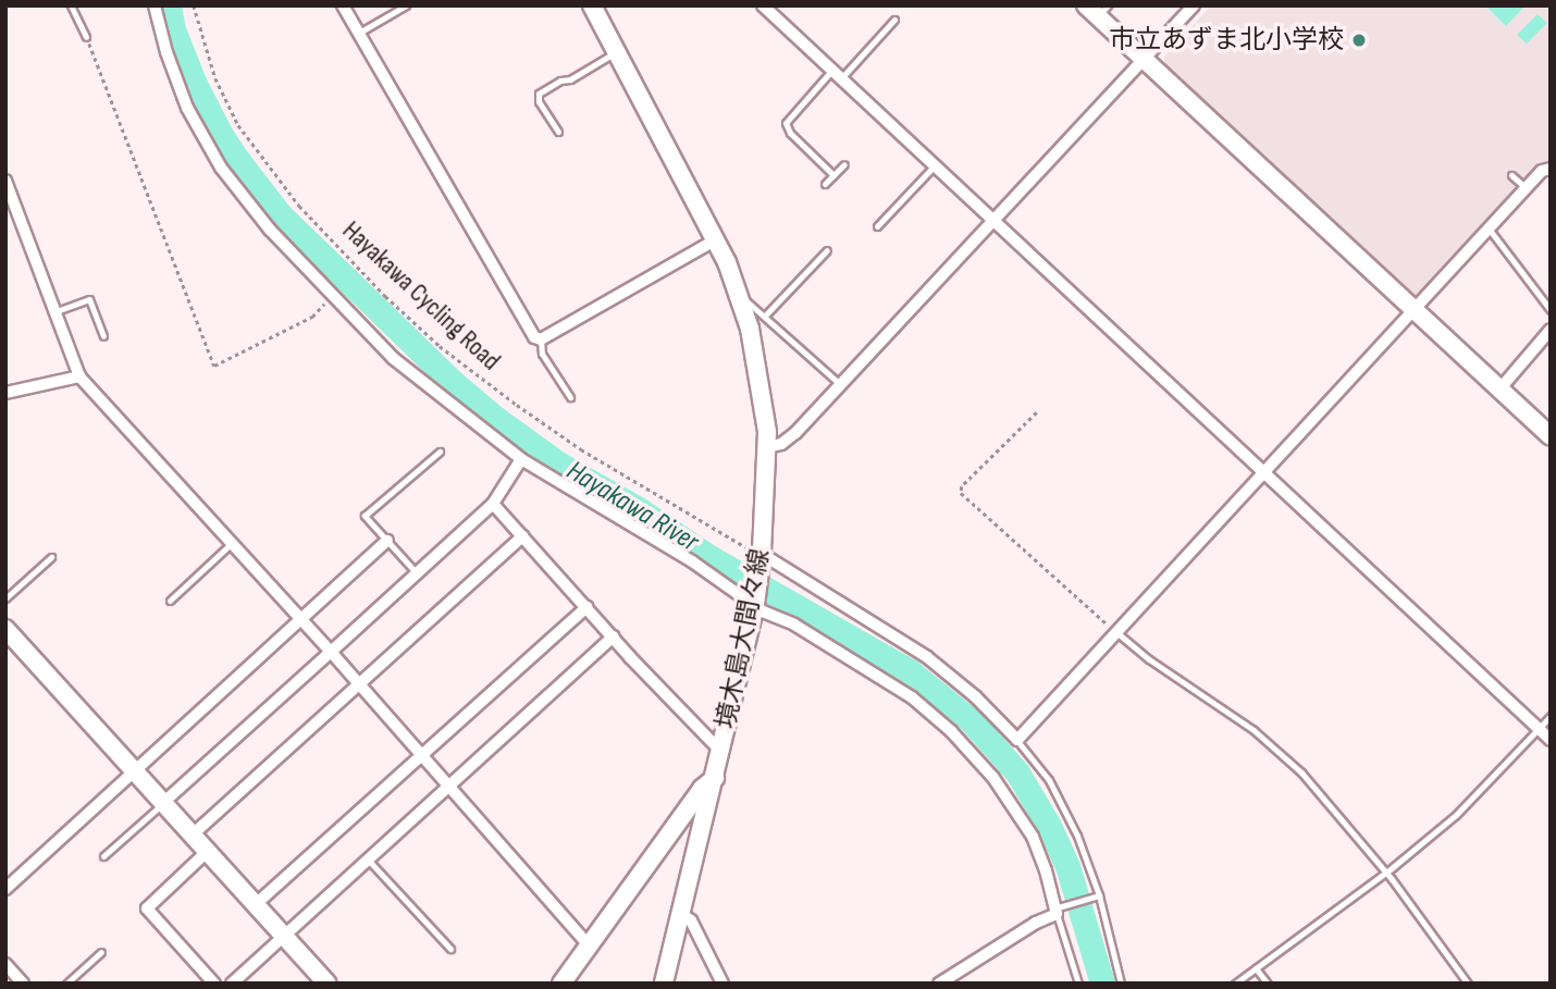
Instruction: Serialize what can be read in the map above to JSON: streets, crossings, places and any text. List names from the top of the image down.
{
  "streets": {
    "street": ["境木島大間々線"],
    "path": ["Hayakawa Cycling Road"]
  },
  "crossings": [
    ["Hayakawa Cycling Road", "境木島大間々線"]
  ],
  "water": ["Hayakawa River"],
  "places": ["市立あずま北小学校"]
}
